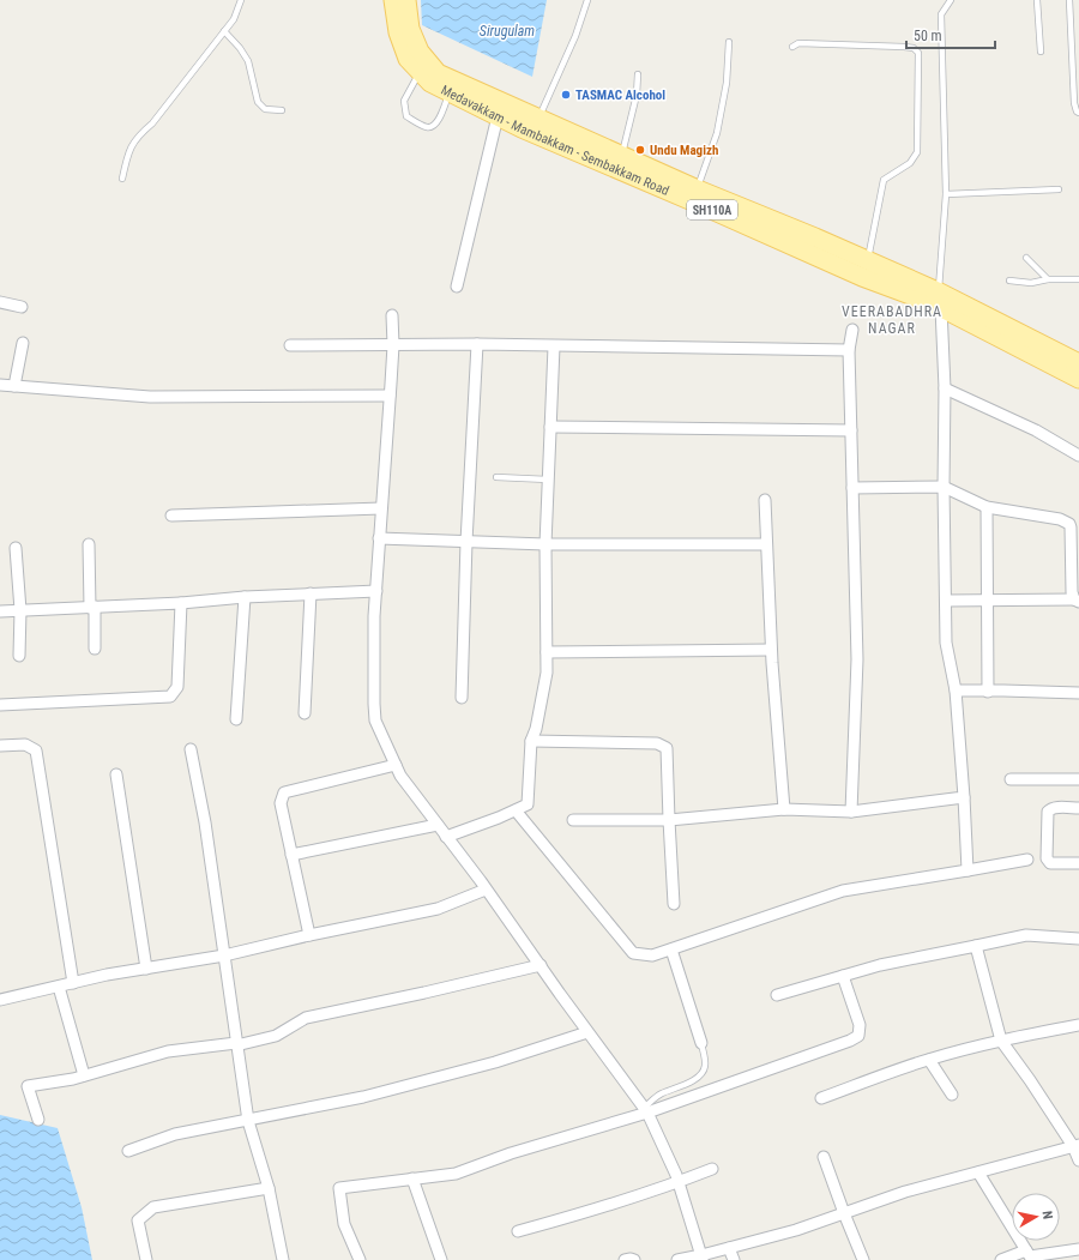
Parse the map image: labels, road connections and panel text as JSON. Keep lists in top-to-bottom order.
{
  "streets": {
    "main road": ["Medavakkam - Mambakkam - Sembakkam Road", "SH110A"]
  },
  "districts": ["VEERABADHRA NAGAR"],
  "water": ["Sirugulam"],
  "places": ["TASMAC Alcohol", "Undu Magizh"],
  "scale_bar": "50 m",
  "north": "right"
}
